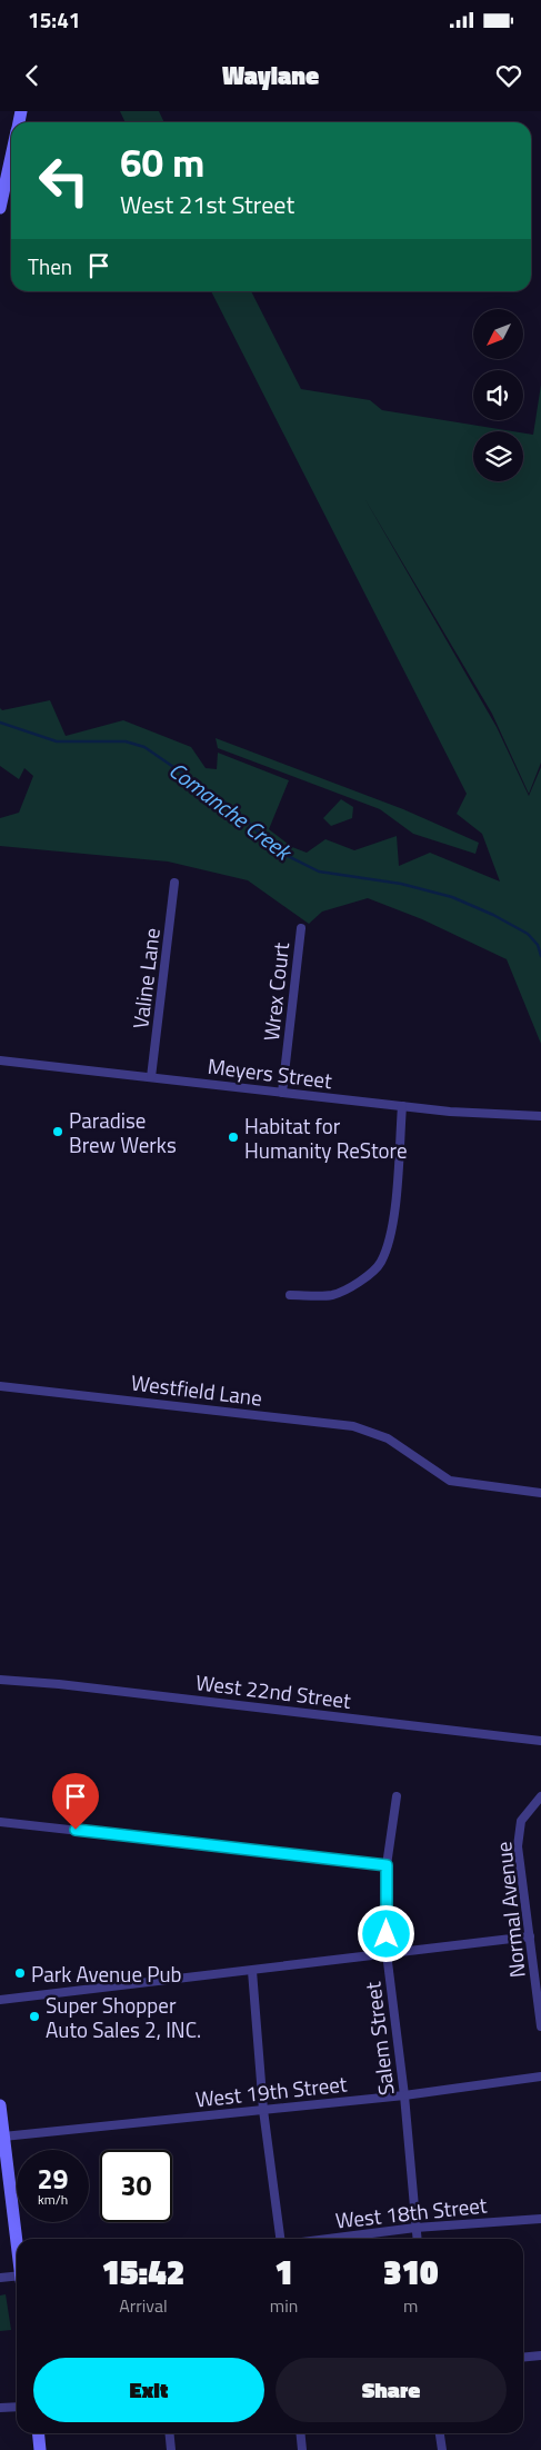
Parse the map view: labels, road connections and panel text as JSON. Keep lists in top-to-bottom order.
{
  "streets": {
    "street": [
      "Valine Lane",
      "Wrex Court",
      "Meyers Street",
      "Westfield Lane",
      "West 22nd Street",
      "Normal Avenue",
      "Salem Street",
      "West 19th Street",
      "West 18th Street"
    ]
  },
  "crossings": [
    ["Valine Lane", "Meyers Street"],
    ["Wrex Court", "Meyers Street"],
    ["Salem Street", "West 19th Street"],
    ["Salem Street", "West 18th Street"]
  ],
  "water": ["Comanche Creek"],
  "places": [
    "Paradise Brew Werks",
    "Habitat for Humanity ReStore",
    "Park Avenue Pub",
    "Super Shopper Auto Sales 2, INC."
  ],
  "north": "bottom left",
  "page": {
    "status": "15:41",
    "header": "Waylane",
    "turn": ["60 m", "West 21st Street"],
    "then": "Then",
    "speed": "29 km/h",
    "limit": "30",
    "eta": [
      "15:42",
      "Arrival",
      "1",
      "min",
      "310",
      "m"
    ],
    "buttons": ["Exit", "Share"]
  }
}
